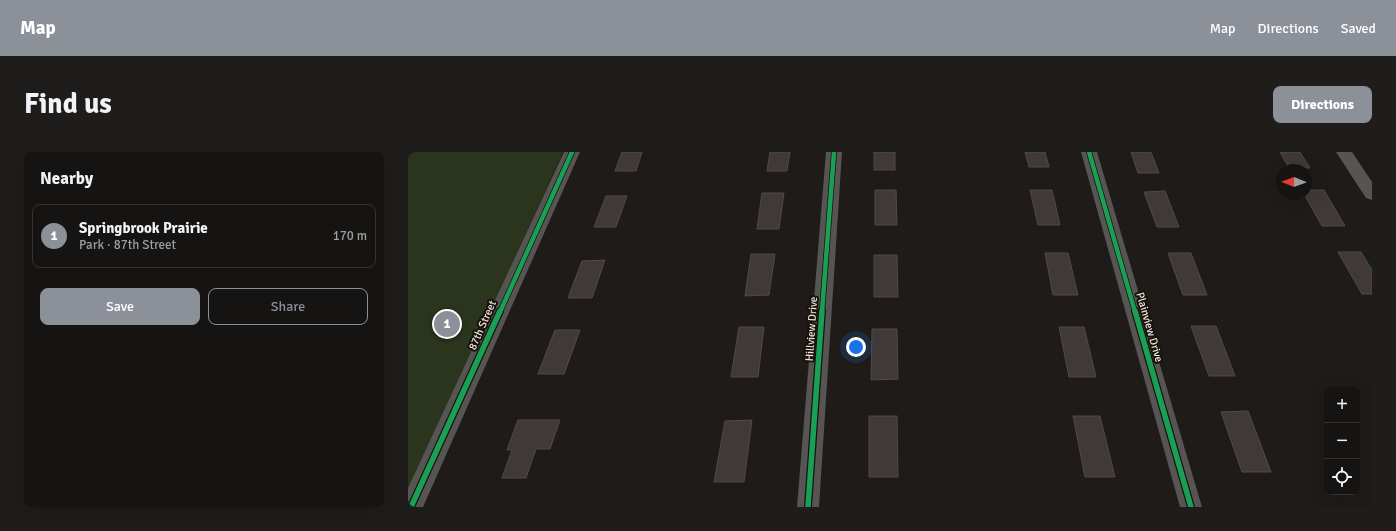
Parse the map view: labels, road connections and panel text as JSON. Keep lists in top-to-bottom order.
{
  "streets": {
    "street": ["87th Street", "Plainview Drive", "Hillview Drive"]
  },
  "north": "left",
  "page": {
    "header": "Map",
    "nav": ["Map", "Directions", "Saved"],
    "buttons": [
      "Directions",
      ["Save", "Share"]
    ],
    "title": "Find us",
    "heading": "Nearby",
    "list": [
      {
        "mark": "1",
        "name": "Springbrook Prairie",
        "note": "Park · 87th Street",
        "value": "170 m"
      }
    ],
    "pins": "1",
    "map_buttons": ["+", "−"]
  }
}
